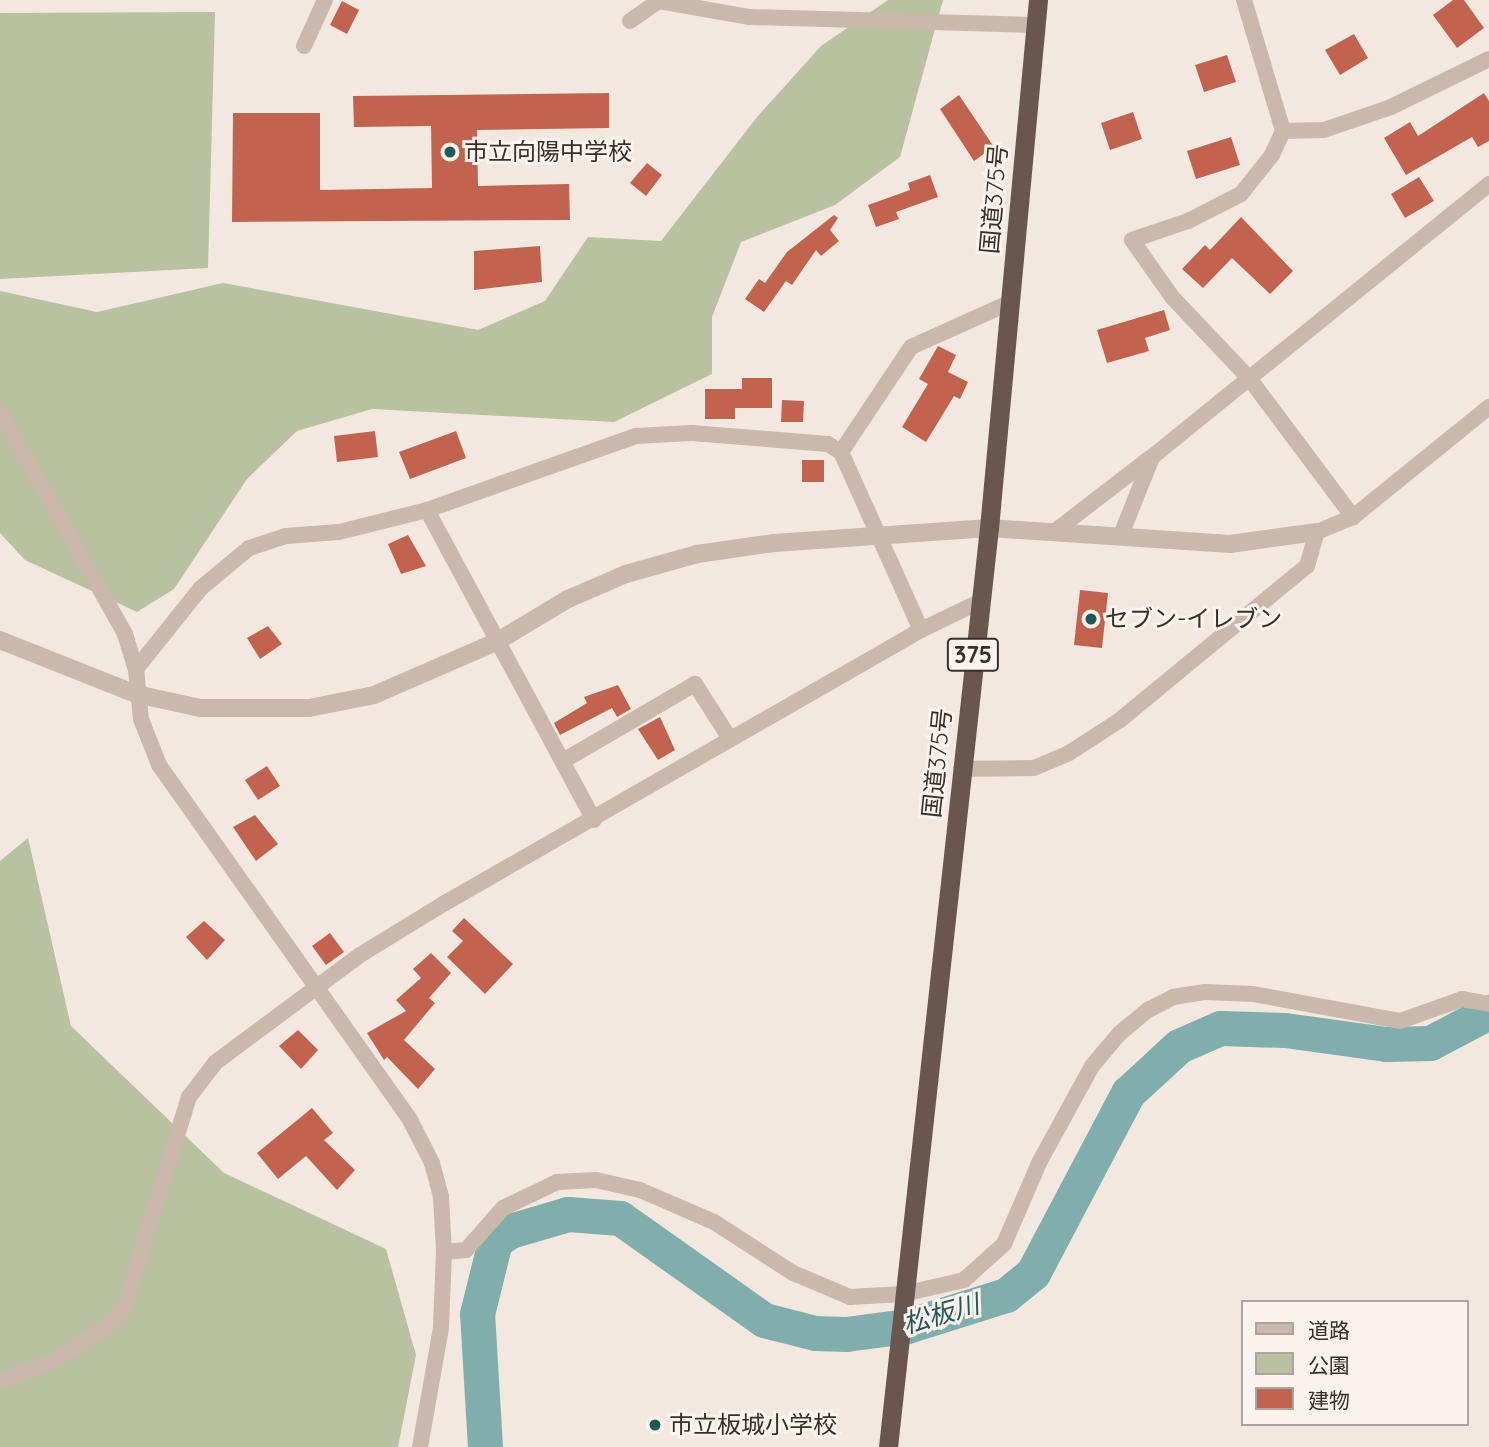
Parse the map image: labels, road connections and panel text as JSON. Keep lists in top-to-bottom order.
{
  "streets": {
    "highway": ["国道375号", "375"]
  },
  "water": ["松板川"],
  "places": ["市立向陽中学校", "セブン-イレブン", "市立板城小学校"],
  "legend": ["道路", "公園", "建物"]
}
